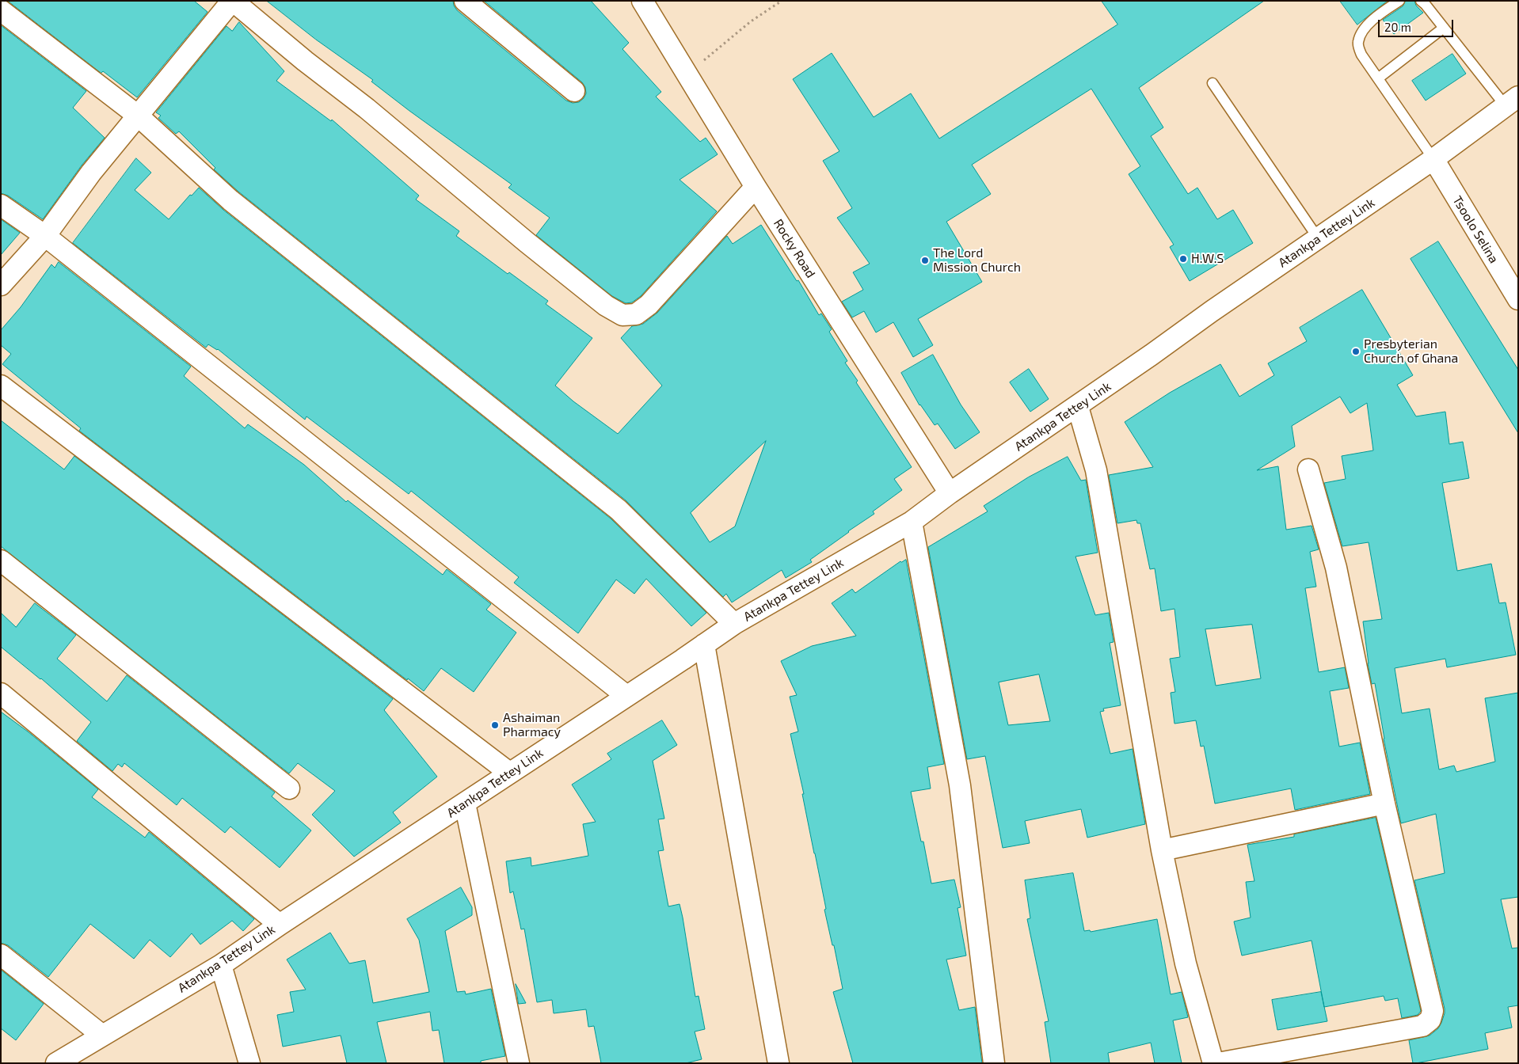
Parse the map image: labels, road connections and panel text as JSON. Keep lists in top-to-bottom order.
{
  "streets": {
    "street": ["Tsoolo Selina", "Atankpa Tettey Link", "Rocky Road"]
  },
  "crossings": [
    ["Tsoolo Selina", "Atankpa Tettey Link"],
    ["Atankpa Tettey Link", "Rocky Road"]
  ],
  "places": [
    "H.W.S",
    "The Lord Mission Church",
    "Presbyterian Church of Ghana",
    "Ashaiman Pharmacy"
  ],
  "scale_bar": "20 m"
}
